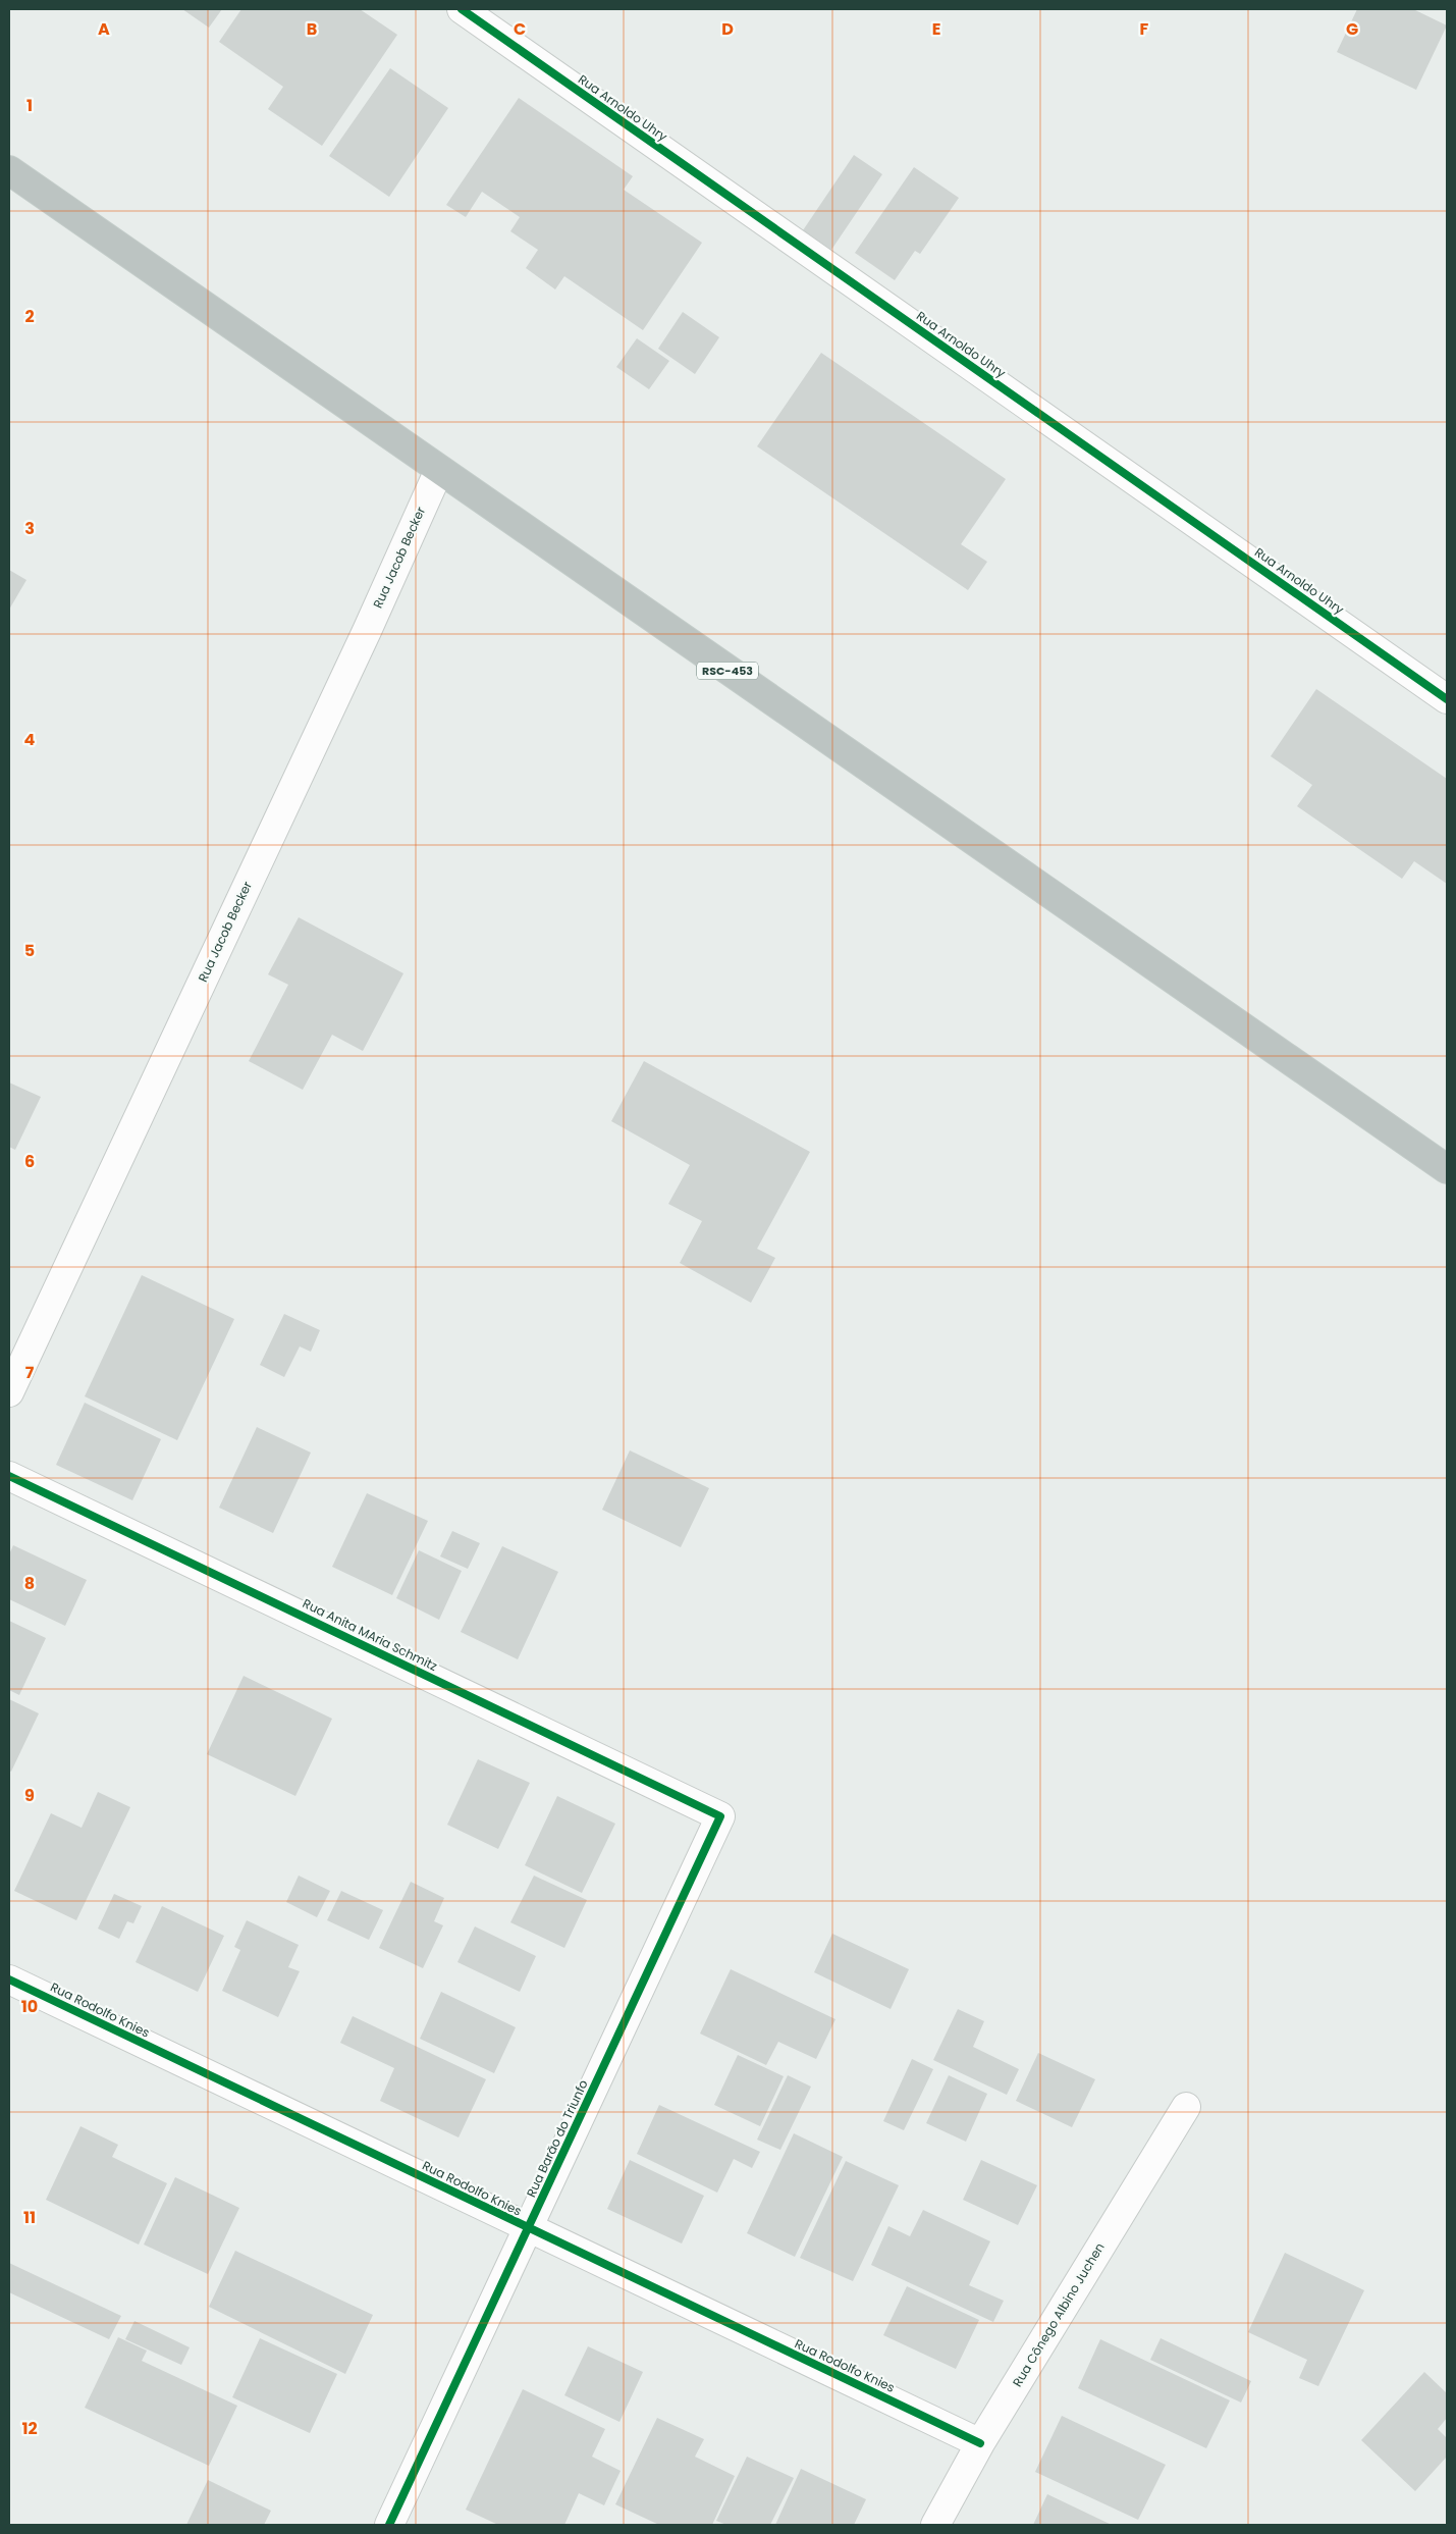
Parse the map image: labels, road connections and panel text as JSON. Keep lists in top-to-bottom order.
{
  "streets": {
    "highway": ["RSC-453"],
    "street": [
      "Rua Arnoldo Uhry",
      "Rua Jacob Becker",
      "Rua Anita MAria Schmitz",
      "Rua Rodolfo Knies",
      "Rua Barão do Triunfo",
      "Rua Cônego Albino Juchen"
    ]
  },
  "crossings": [
    ["Rua Jacob Becker", "RSC-453"],
    ["Rua Anita MAria Schmitz", "Rua Barão do Triunfo"],
    ["Rua Rodolfo Knies", "Rua Barão do Triunfo"],
    ["Rua Rodolfo Knies", "Rua Cônego Albino Juchen"]
  ],
  "grid": {
    "columns": [
      "A",
      "B",
      "C",
      "D",
      "E",
      "F",
      "G"
    ],
    "rows": [
      "1",
      "2",
      "3",
      "4",
      "5",
      "6",
      "7",
      "8",
      "9",
      "10",
      "11",
      "12"
    ]
  }
}
